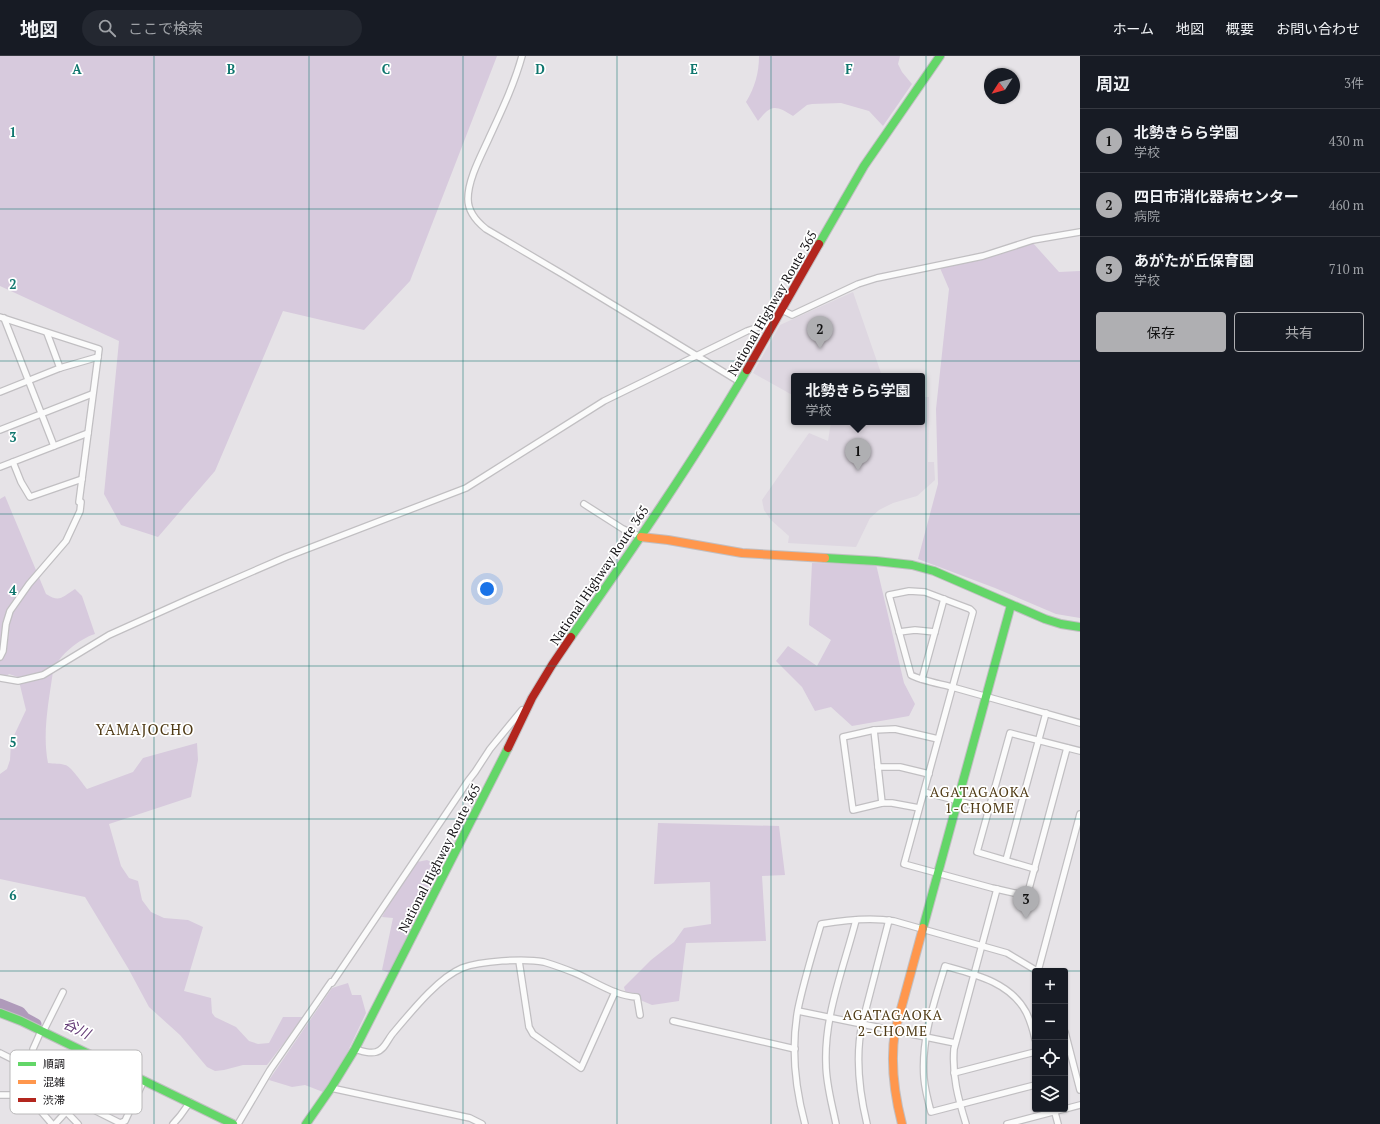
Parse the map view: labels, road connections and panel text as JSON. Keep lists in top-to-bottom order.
{
  "streets": {
    "main road": ["National Highway Route 365"]
  },
  "districts": ["YAMAJOCHO", "AGATAGAOKA 1-CHOME", "AGATAGAOKA 2-CHOME"],
  "water": ["谷川"],
  "legend": ["順調", "混雑", "渋滞"],
  "north": "bottom left",
  "page": {
    "header": "地図",
    "search": "ここで検索",
    "nav": [
      "ホーム",
      "地図",
      "概要",
      "お問い合わせ"
    ],
    "heading": ["周辺", "3件"],
    "list": [
      {
        "mark": "1",
        "name": "北勢きらら学園",
        "note": "学校",
        "value": "430 m"
      },
      {
        "mark": "2",
        "name": "四日市消化器病センター",
        "note": "病院",
        "value": "460 m"
      },
      {
        "mark": "3",
        "name": "あがたが丘保育園",
        "note": "学校",
        "value": "710 m"
      }
    ],
    "buttons": ["保存", "共有"],
    "pins": ["2", "1", "3"],
    "popup": ["北勢きらら学園", "学校"],
    "map_buttons": ["+", "−"]
  },
  "grid": {
    "columns": [
      "A",
      "B",
      "C",
      "D",
      "E",
      "F"
    ],
    "rows": [
      "1",
      "2",
      "3",
      "4",
      "5",
      "6"
    ]
  }
}
